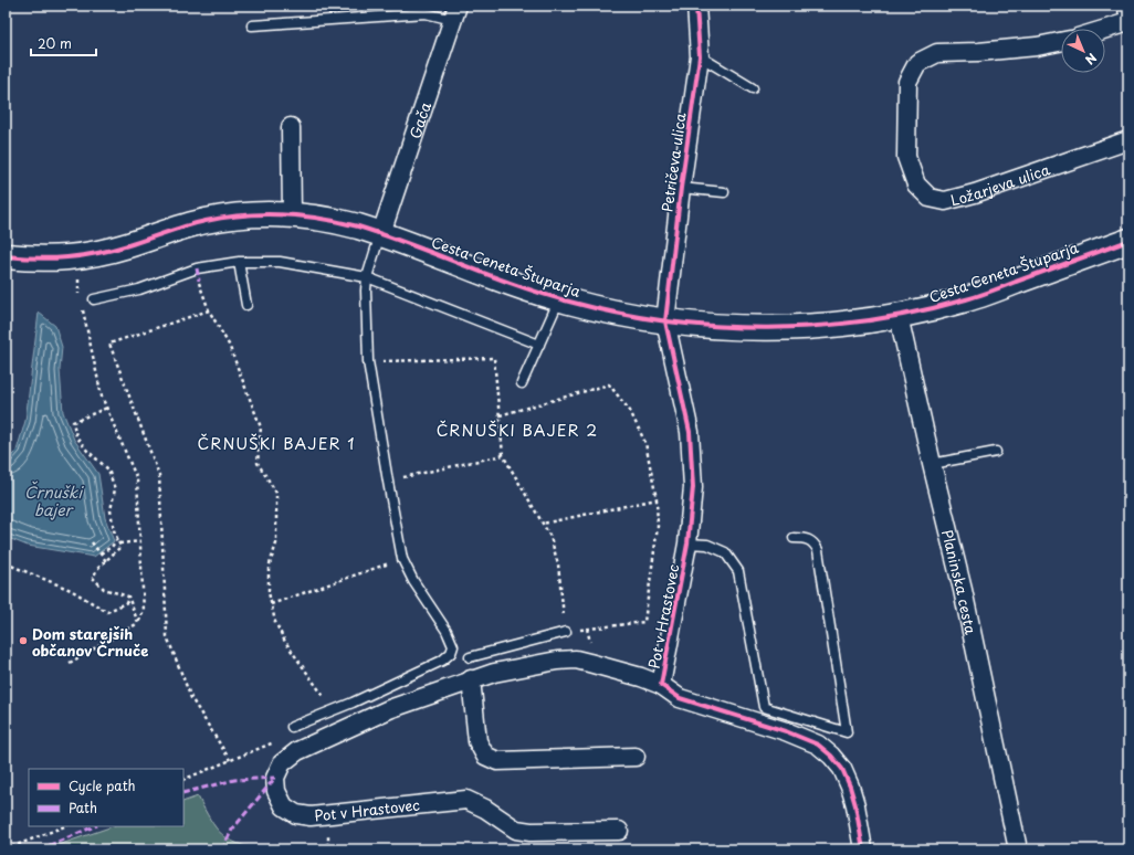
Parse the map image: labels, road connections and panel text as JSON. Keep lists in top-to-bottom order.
{
  "streets": {
    "street": [
      "Gača",
      "Petričeva ulica",
      "Ložarjeva ulica",
      "Cesta Ceneta Štuparja",
      "Planinska cesta",
      "Pot v Hrastovec"
    ]
  },
  "crossings": [
    ["Gača", "Cesta Ceneta Štuparja"],
    ["Petričeva ulica", "Cesta Ceneta Štuparja"],
    ["Petričeva ulica", "Pot v Hrastovec"],
    ["Cesta Ceneta Štuparja", "Planinska cesta"],
    ["Cesta Ceneta Štuparja", "Pot v Hrastovec"]
  ],
  "districts": ["ČRNUŠKI BAJER 2", "ČRNUŠKI BAJER 1"],
  "water": ["Črnuški bajer"],
  "places": ["Dom starejših občanov Črnuče"],
  "legend": ["Cycle path", "Path"],
  "scale_bar": "20 m",
  "north": "bottom right"
}
